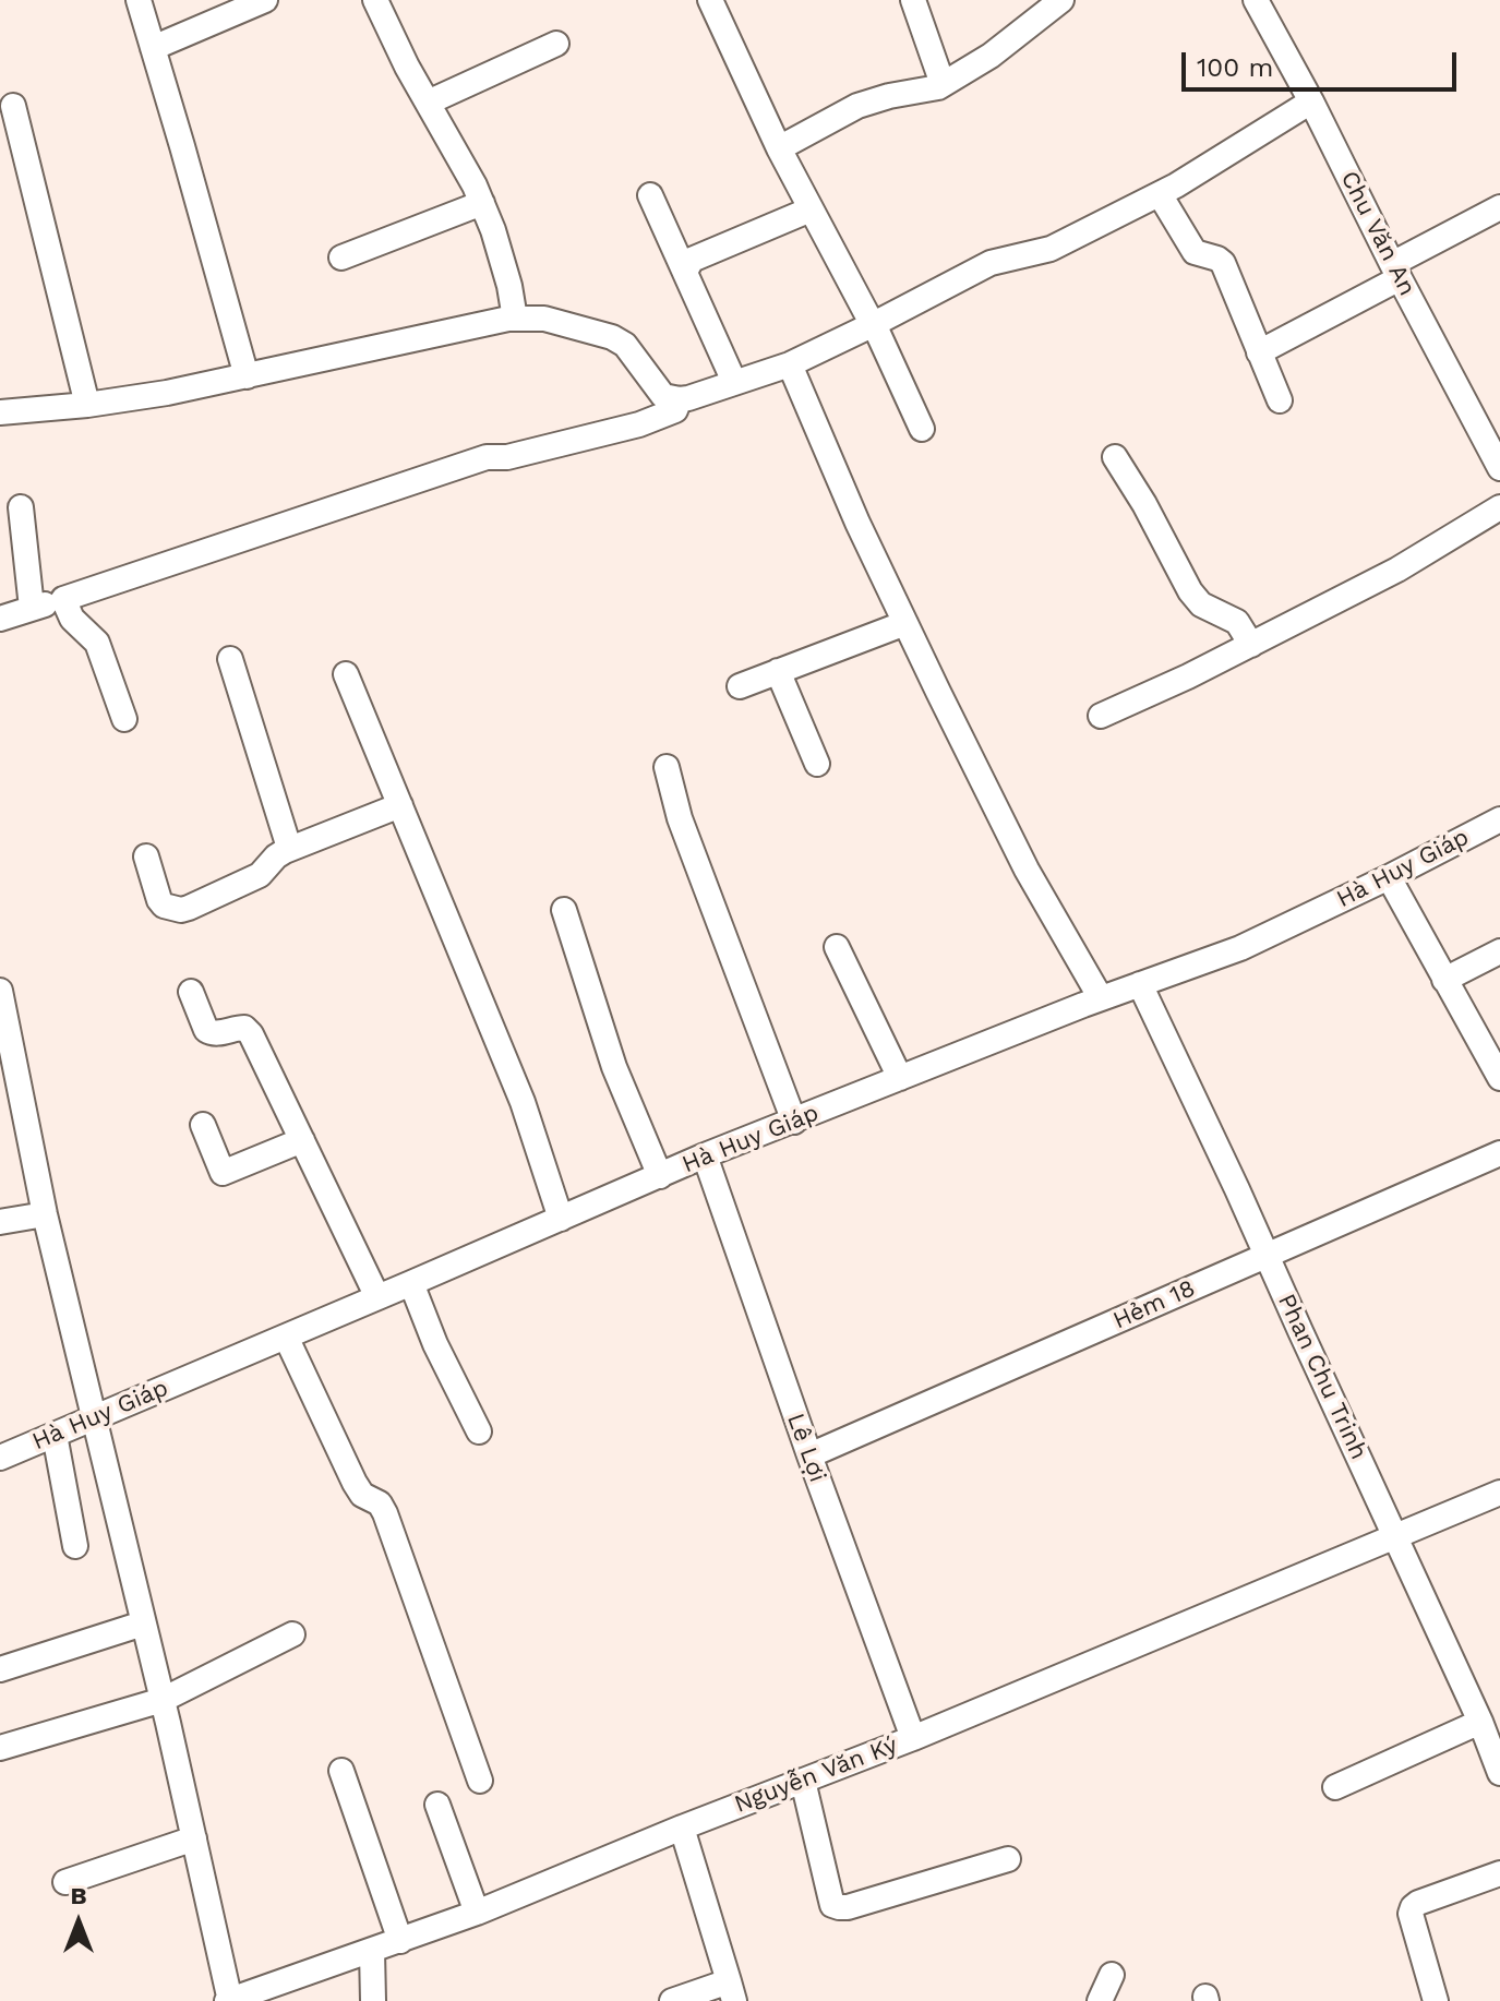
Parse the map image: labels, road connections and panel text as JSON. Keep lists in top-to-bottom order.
{
  "streets": {
    "street": [
      "Chu Văn An",
      "Hà Huy Giáp",
      "Hẻm 18",
      "Phan Chu Trinh",
      "Lê Lợi",
      "Nguyễn Văn Ký"
    ]
  },
  "crossings": [
    ["Hà Huy Giáp", "Phan Chu Trinh"],
    ["Hà Huy Giáp", "Lê Lợi"],
    ["Hẻm 18", "Phan Chu Trinh"],
    ["Hẻm 18", "Lê Lợi"],
    ["Phan Chu Trinh", "Nguyễn Văn Ký"],
    ["Lê Lợi", "Nguyễn Văn Ký"]
  ],
  "scale_bar": "100 m",
  "north": "top"
}
